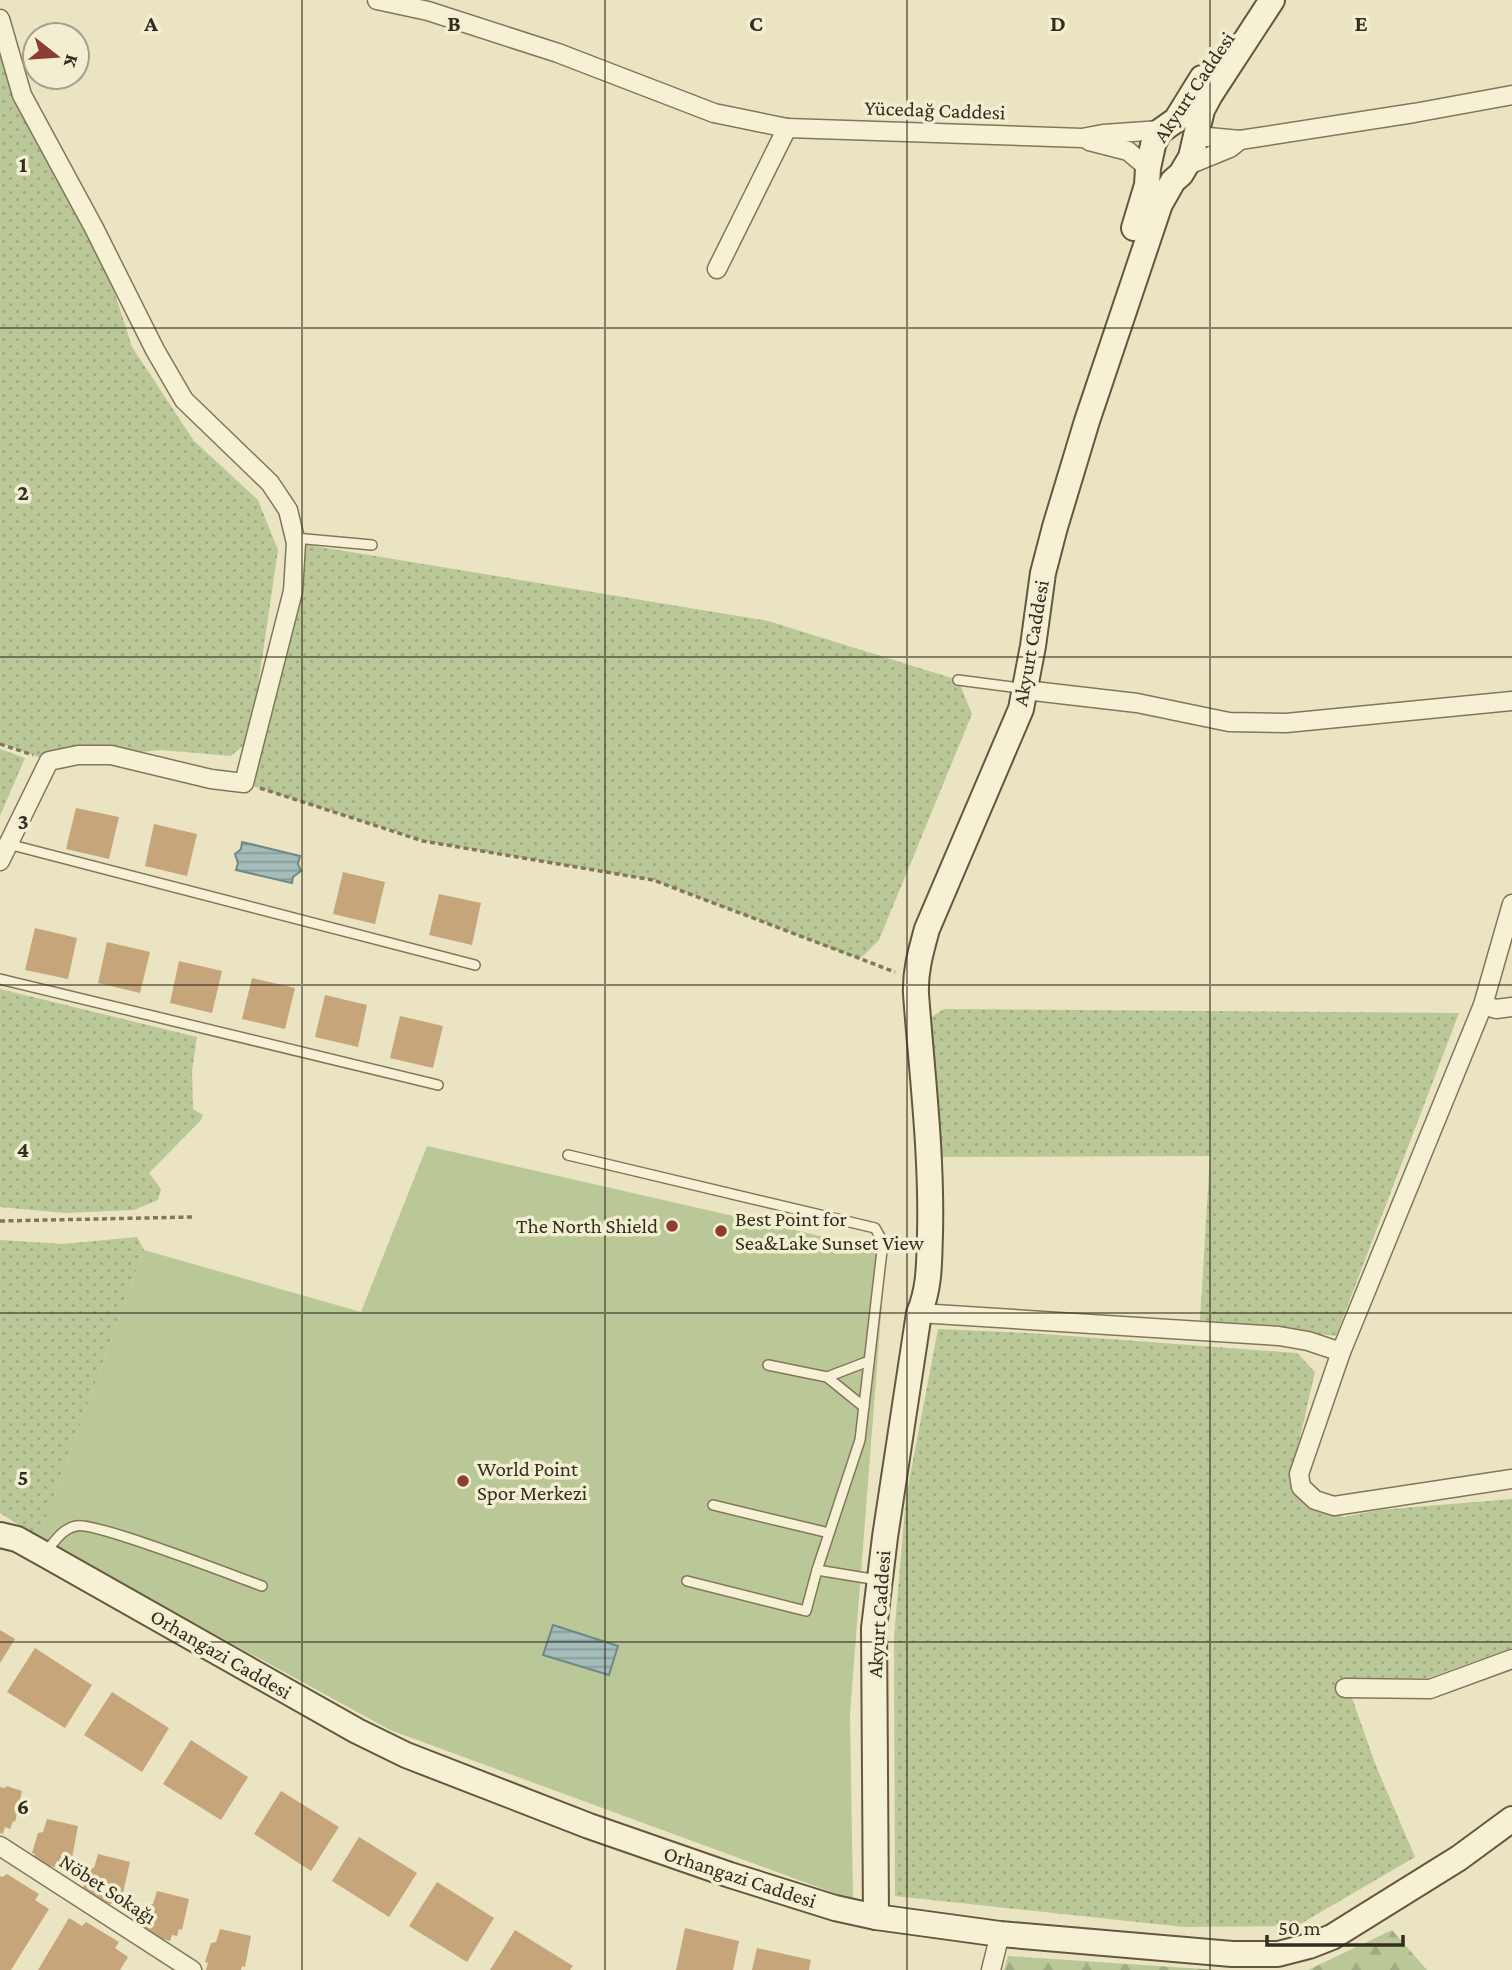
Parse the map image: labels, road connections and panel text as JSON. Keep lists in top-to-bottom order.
{
  "streets": {
    "street": [
      "Akyurt Caddesi",
      "Yücedağ Caddesi",
      "Orhangazi Caddesi",
      "Nöbet Sokağı"
    ]
  },
  "crossings": [
    ["Akyurt Caddesi", "Orhangazi Caddesi"]
  ],
  "places": ["The North Shield", "Best Point for Sea&Lake Sunset View", "World Point Spor Merkezi"],
  "scale_bar": "50 m",
  "north": "right",
  "grid": {
    "columns": [
      "A",
      "B",
      "C",
      "D",
      "E"
    ],
    "rows": [
      "1",
      "2",
      "3",
      "4",
      "5",
      "6"
    ]
  }
}
